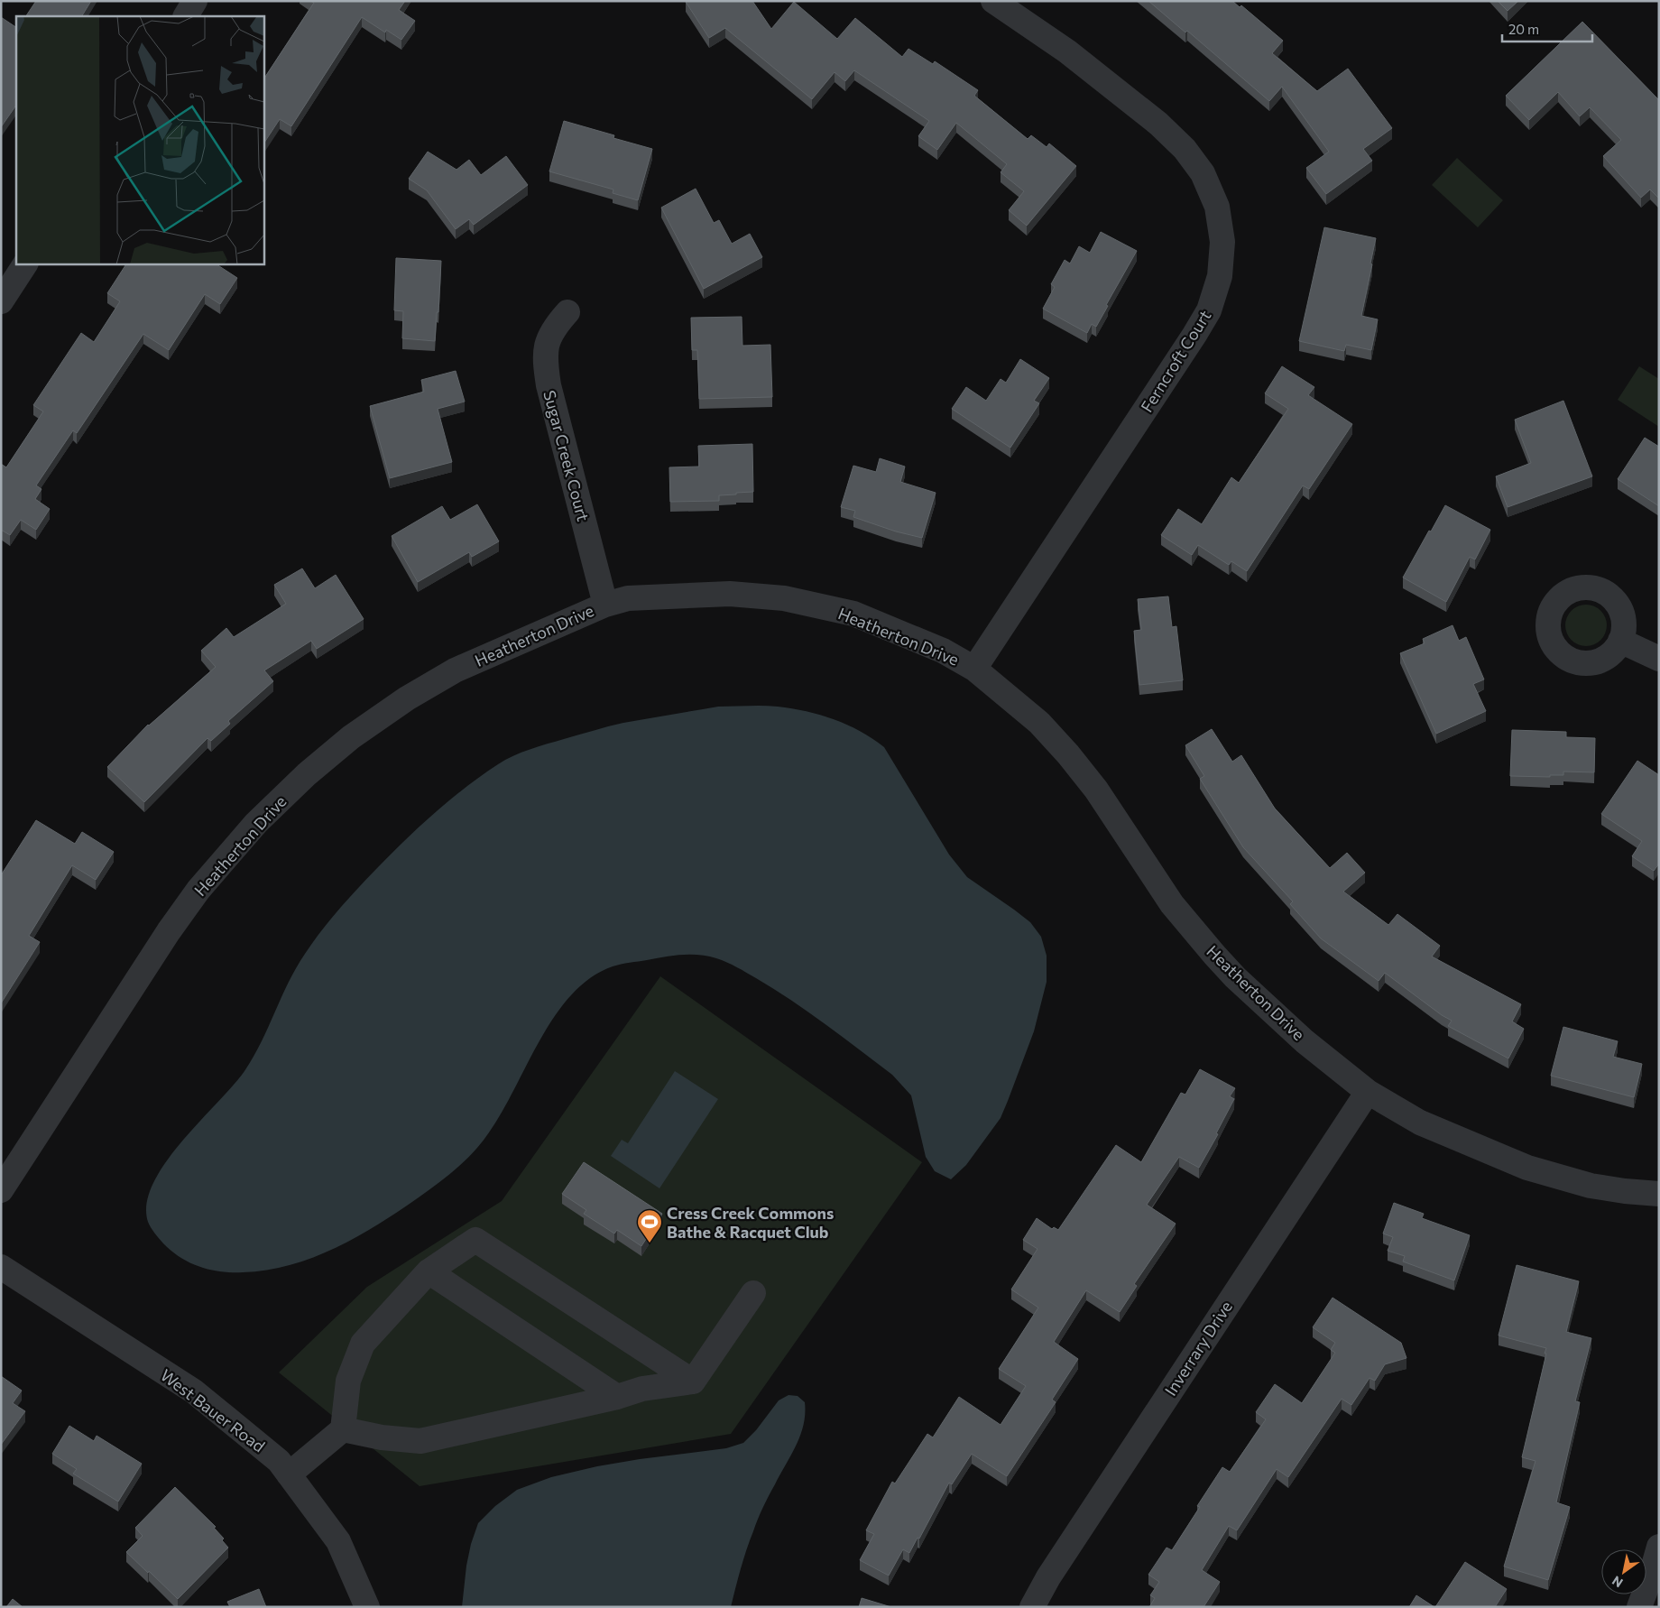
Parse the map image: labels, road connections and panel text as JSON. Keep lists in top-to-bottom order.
{
  "streets": {
    "street": [
      "Ferncroft Court",
      "Sugar Creek Court",
      "Heatherton Drive",
      "Inverrary Drive",
      "West Bauer Road"
    ]
  },
  "crossings": [
    ["Ferncroft Court", "Heatherton Drive"],
    ["Sugar Creek Court", "Heatherton Drive"],
    ["Heatherton Drive", "Inverrary Drive"]
  ],
  "places": {
    "sports": ["Cress Creek Commons Bathe & Racquet Club"]
  },
  "scale_bar": "20 m",
  "north": "bottom left"
}
